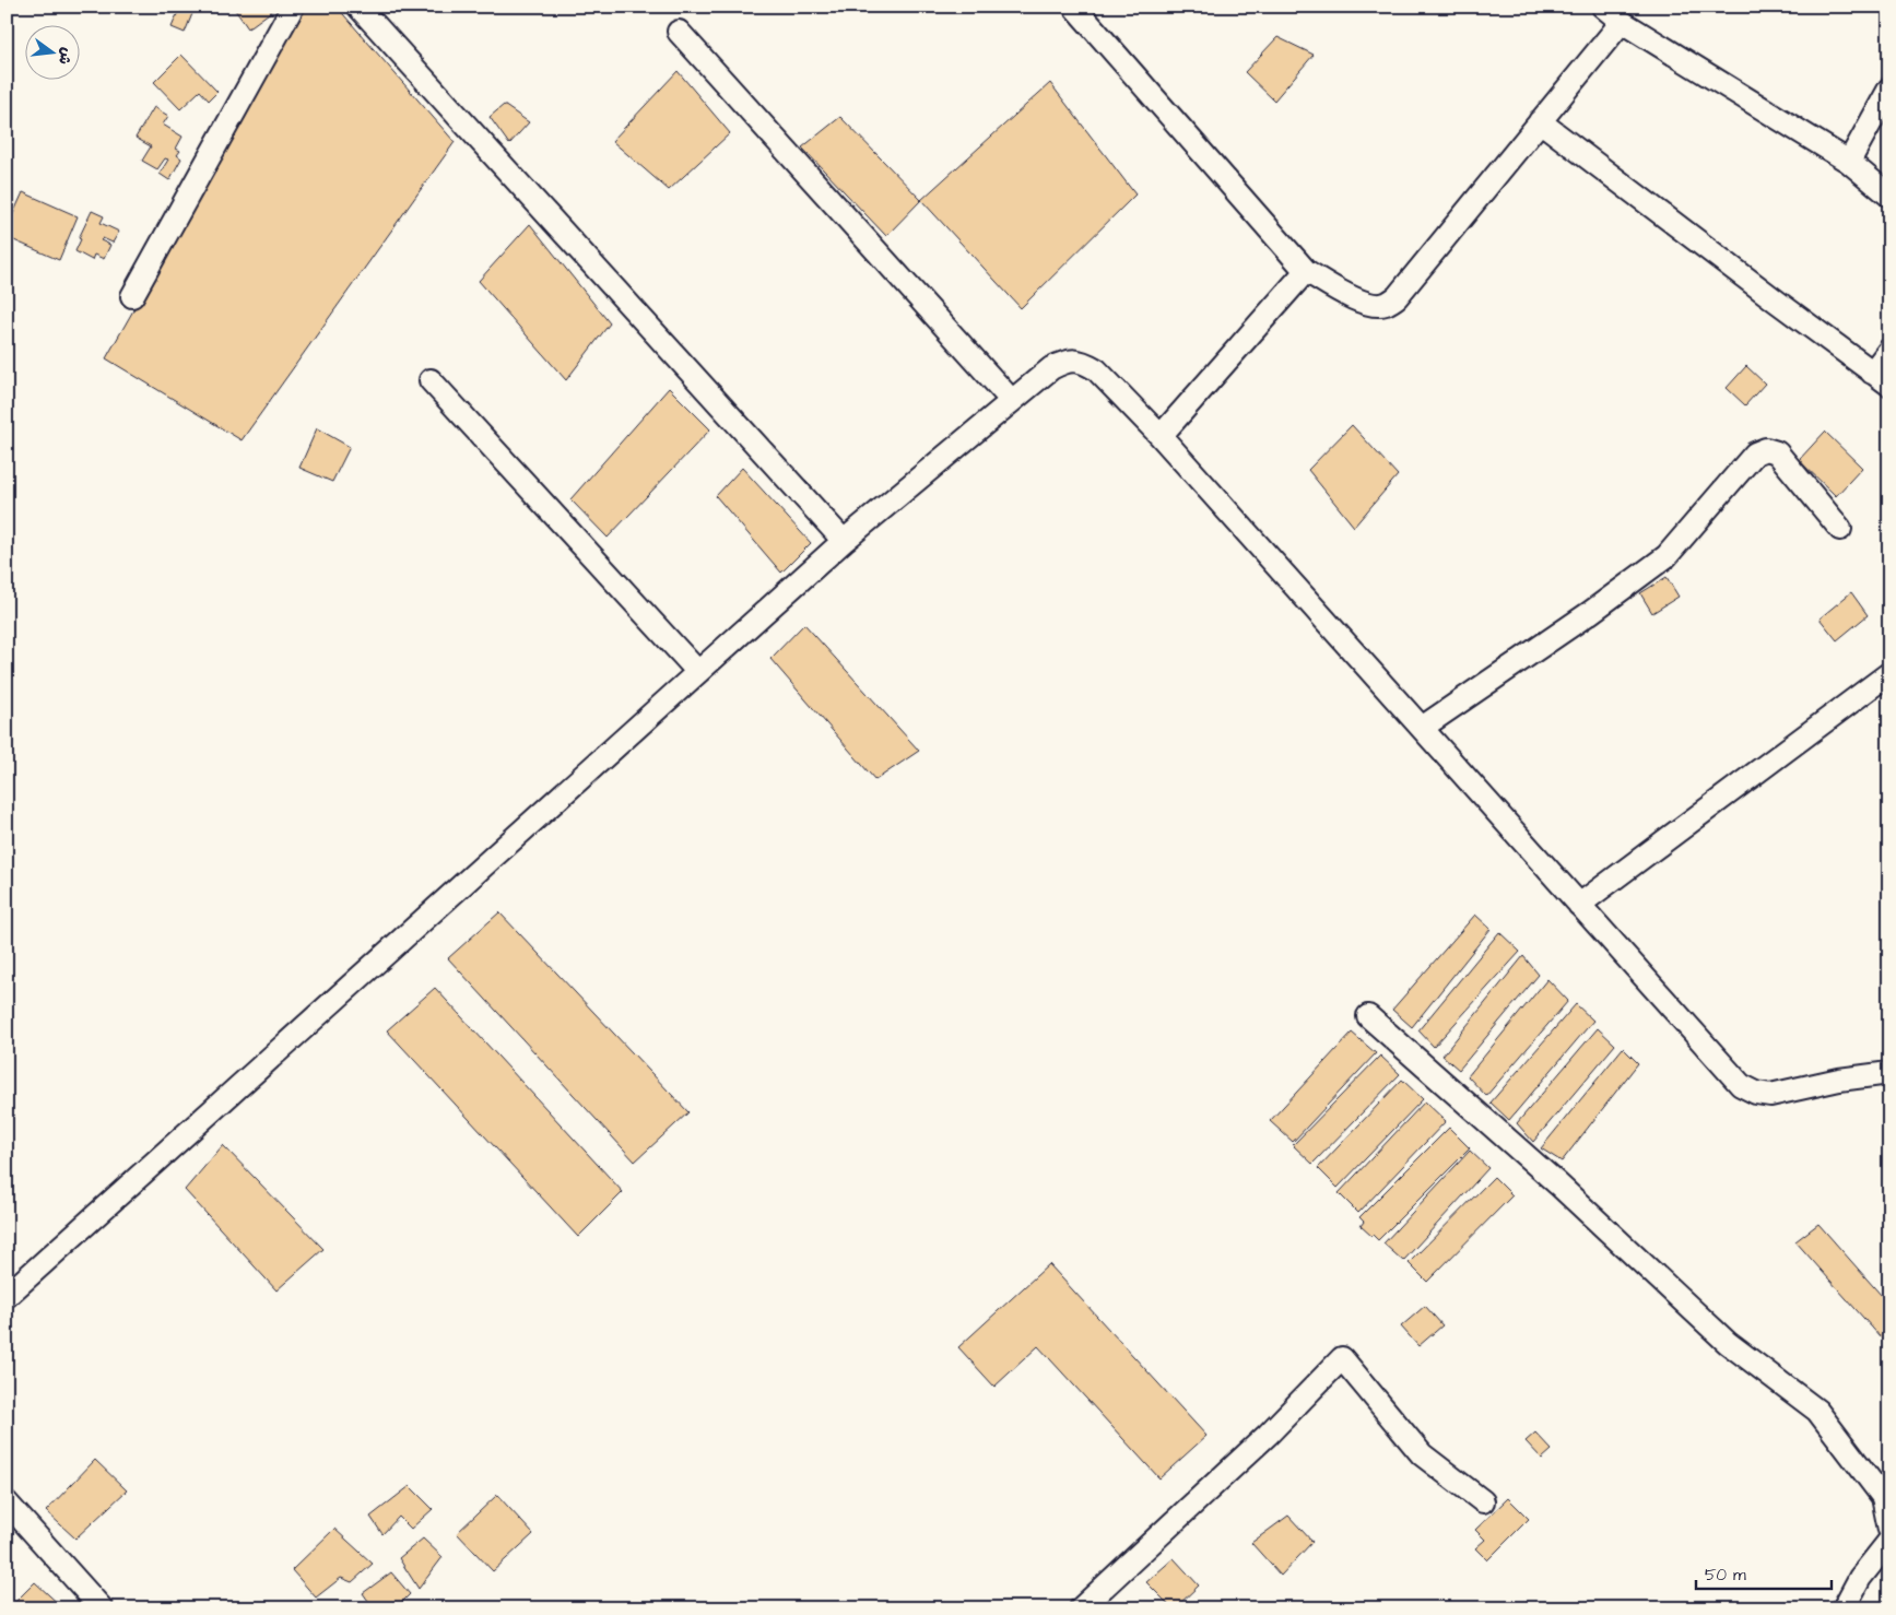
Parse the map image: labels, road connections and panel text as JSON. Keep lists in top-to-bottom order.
{
  "scale_bar": "50 m",
  "north": "right"
}
